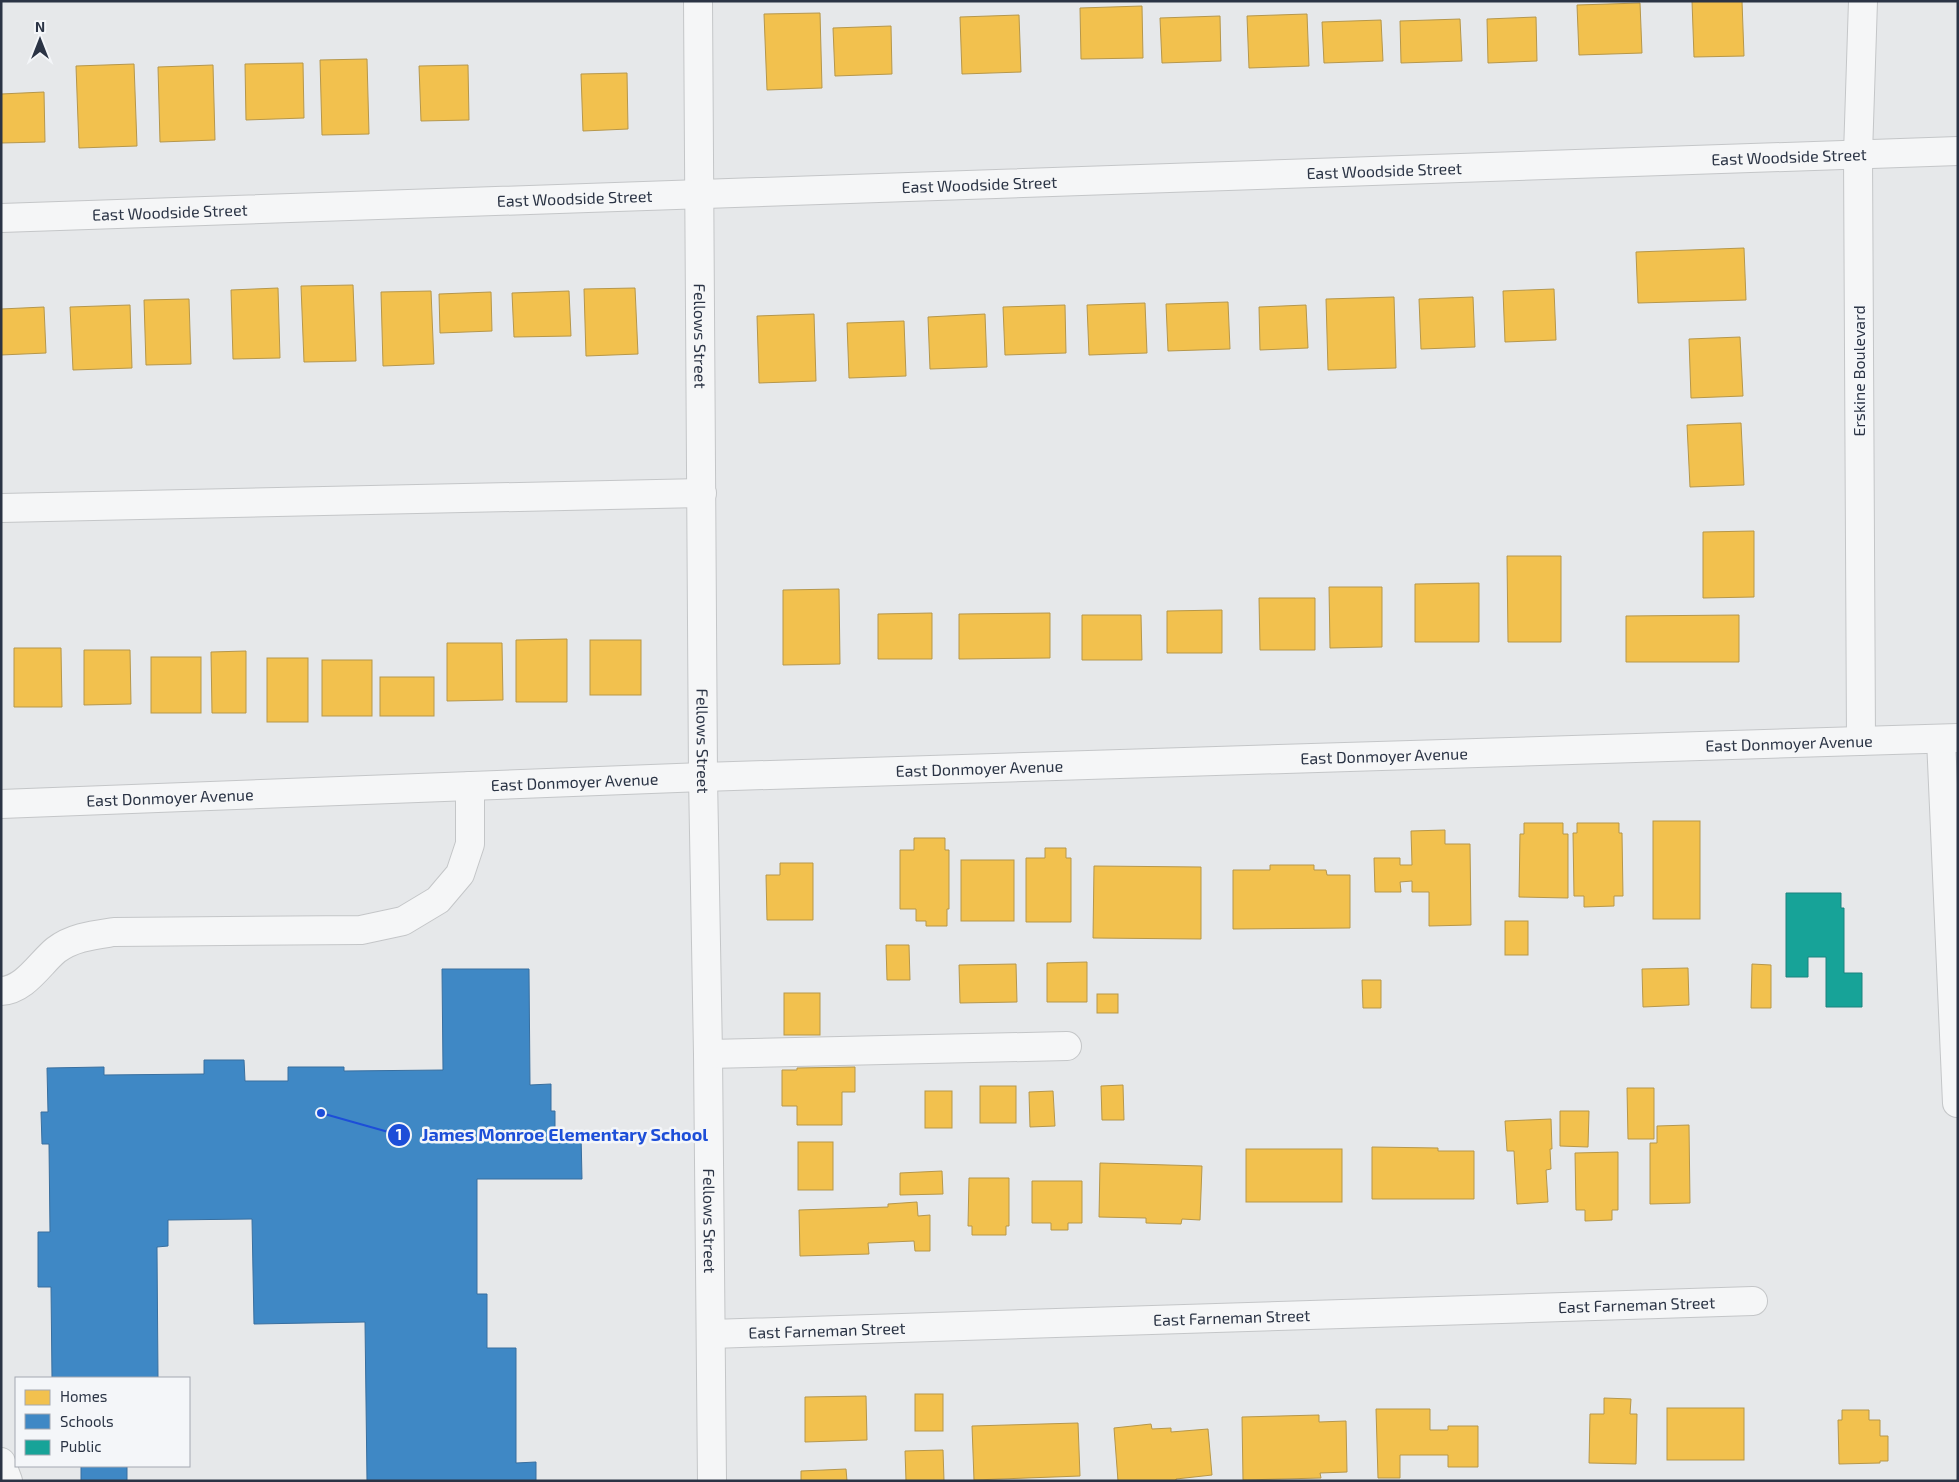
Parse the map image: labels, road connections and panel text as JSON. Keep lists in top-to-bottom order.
{
  "streets": {
    "street": [
      "East Woodside Street",
      "Fellows Street",
      "Erskine Boulevard",
      "East Donmoyer Avenue",
      "East Farneman Street"
    ]
  },
  "crossings": [
    ["East Woodside Street", "Fellows Street"],
    ["East Woodside Street", "Erskine Boulevard"],
    ["Fellows Street", "East Donmoyer Avenue"],
    ["Fellows Street", "East Farneman Street"],
    ["Erskine Boulevard", "East Donmoyer Avenue"]
  ],
  "places": ["James Monroe Elementary School"],
  "legend": ["Homes", "Schools", "Public"],
  "north": "top"
}
